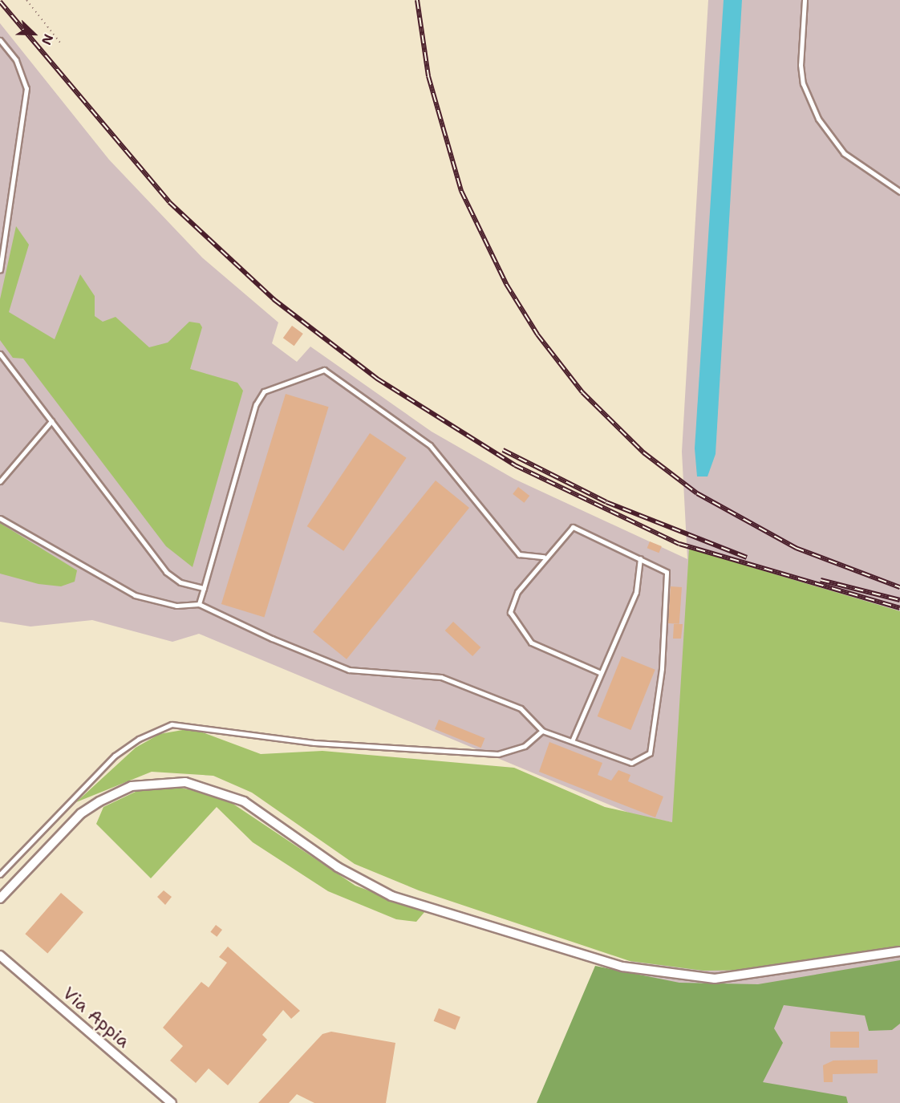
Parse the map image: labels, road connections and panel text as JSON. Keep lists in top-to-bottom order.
{
  "streets": {
    "street": ["Via Appia"]
  },
  "north": "bottom right"
}
